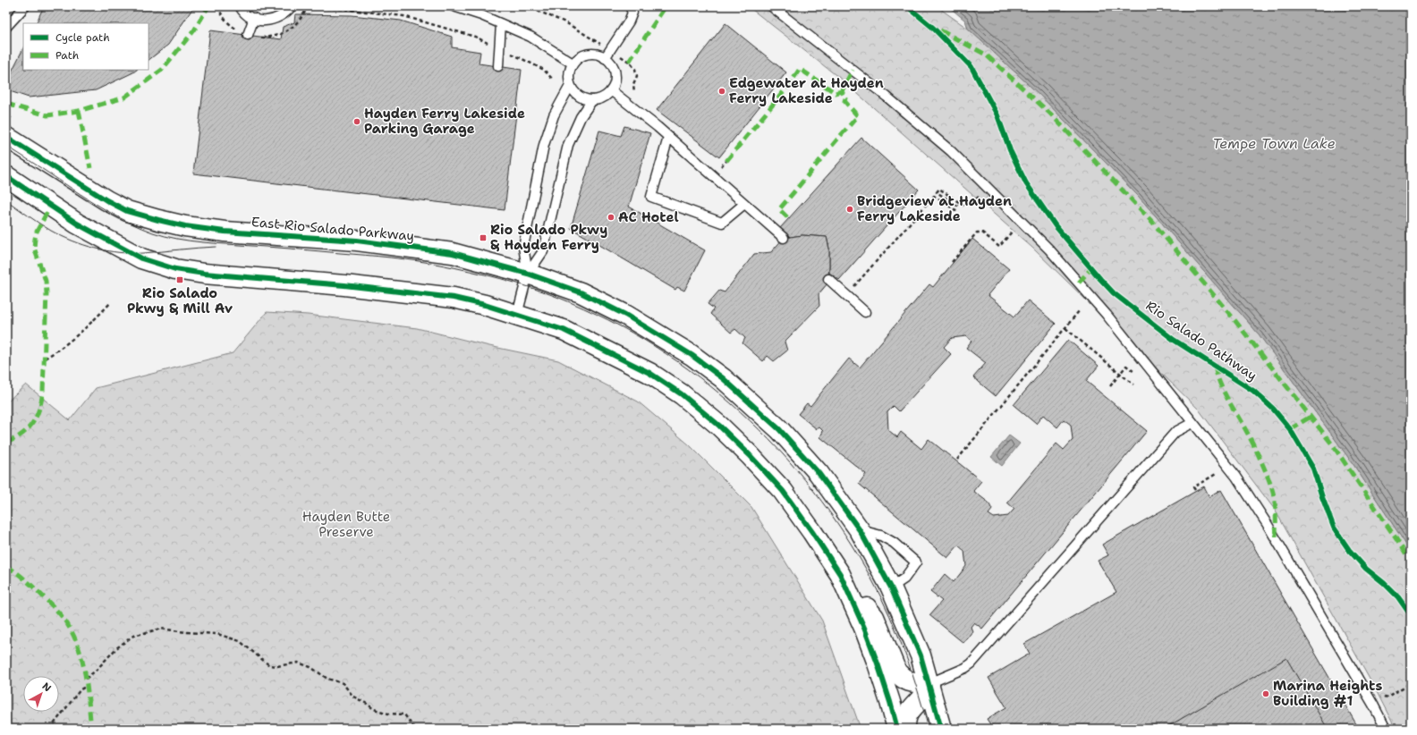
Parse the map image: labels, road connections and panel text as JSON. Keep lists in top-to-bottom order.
{
  "streets": {
    "main road": ["East Rio Salado Parkway"],
    "cycle path": ["Rio Salado Pathway"]
  },
  "water": ["Tempe Town Lake"],
  "parks": ["Hayden Butte Preserve"],
  "places": {
    "other": [
      "Edgewater at Hayden Ferry Lakeside",
      "Hayden Ferry Lakeside Parking Garage",
      "Bridgeview at Hayden Ferry Lakeside",
      "AC Hotel",
      "Marina Heights Building #1"
    ],
    "transit": ["Rio Salado Pkwy & Hayden Ferry", "Rio Salado Pkwy & Mill Av"]
  },
  "legend": ["Cycle path", "Path"],
  "north": "top right"
}
